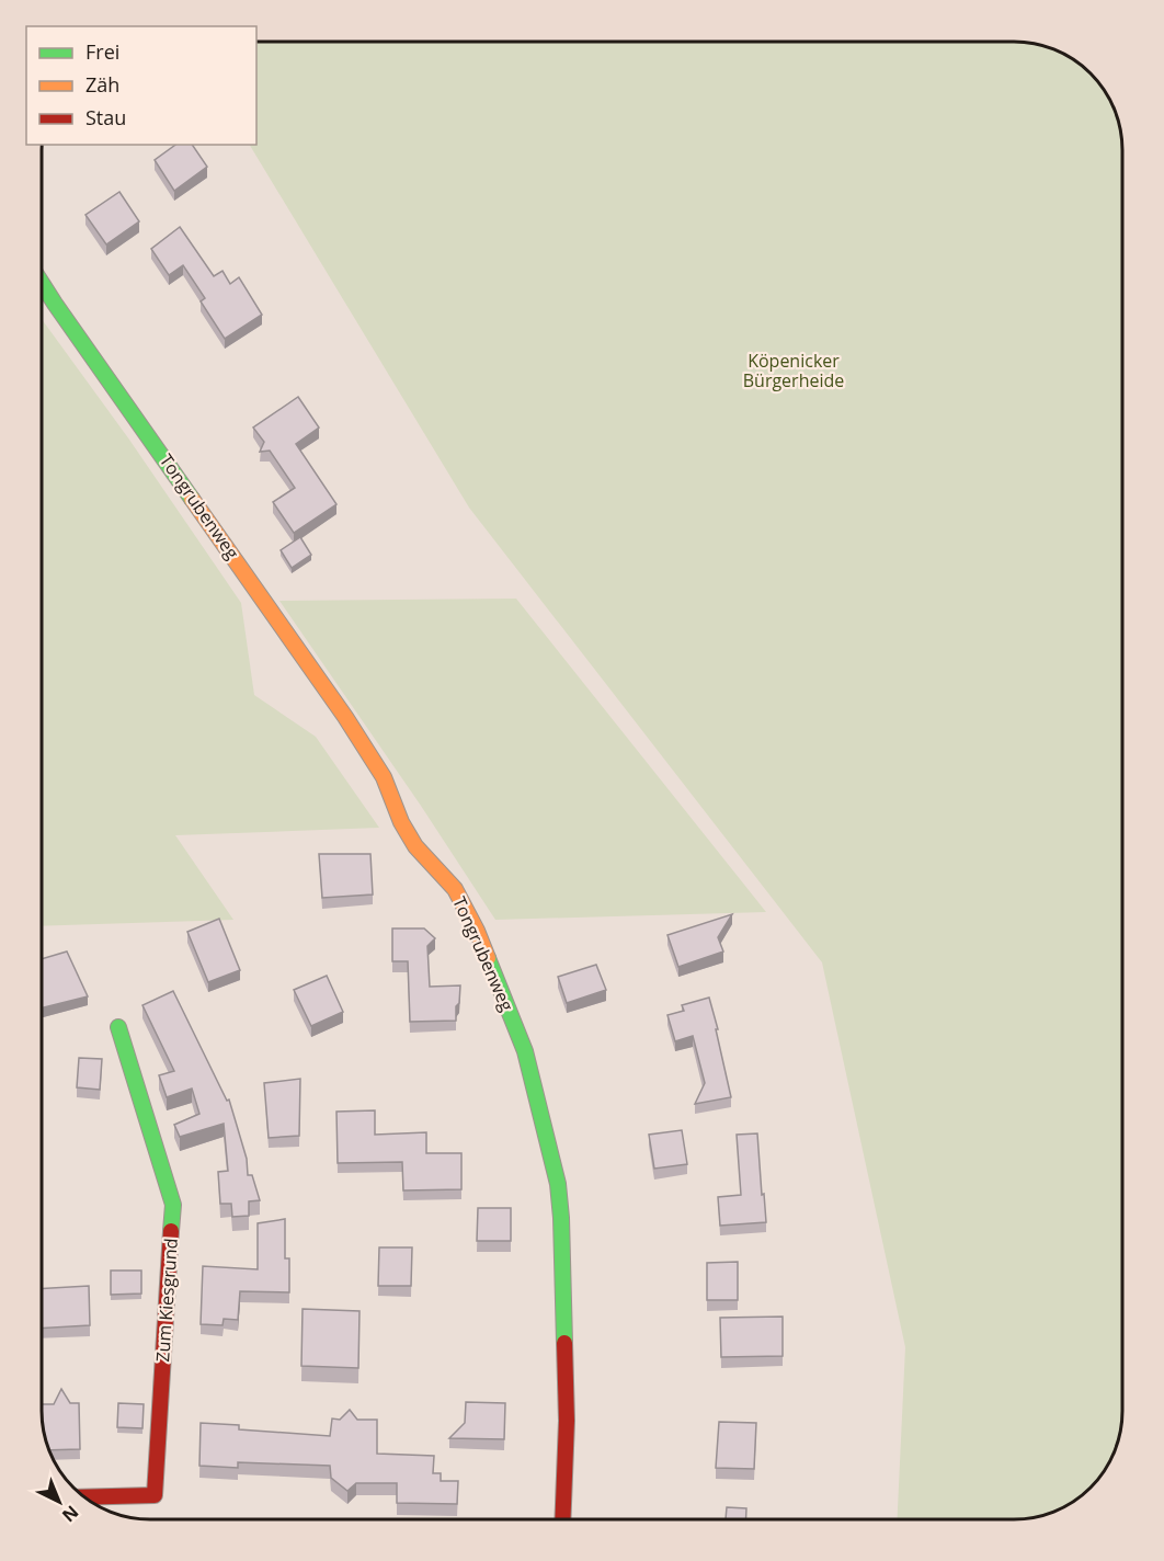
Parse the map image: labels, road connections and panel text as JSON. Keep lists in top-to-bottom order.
{
  "streets": {
    "street": ["Tongrubenweg", "Zum Kiesgrund"]
  },
  "parks": ["Köpenicker Bürgerheide"],
  "legend": ["Frei", "Zäh", "Stau"],
  "north": "bottom right"
}
